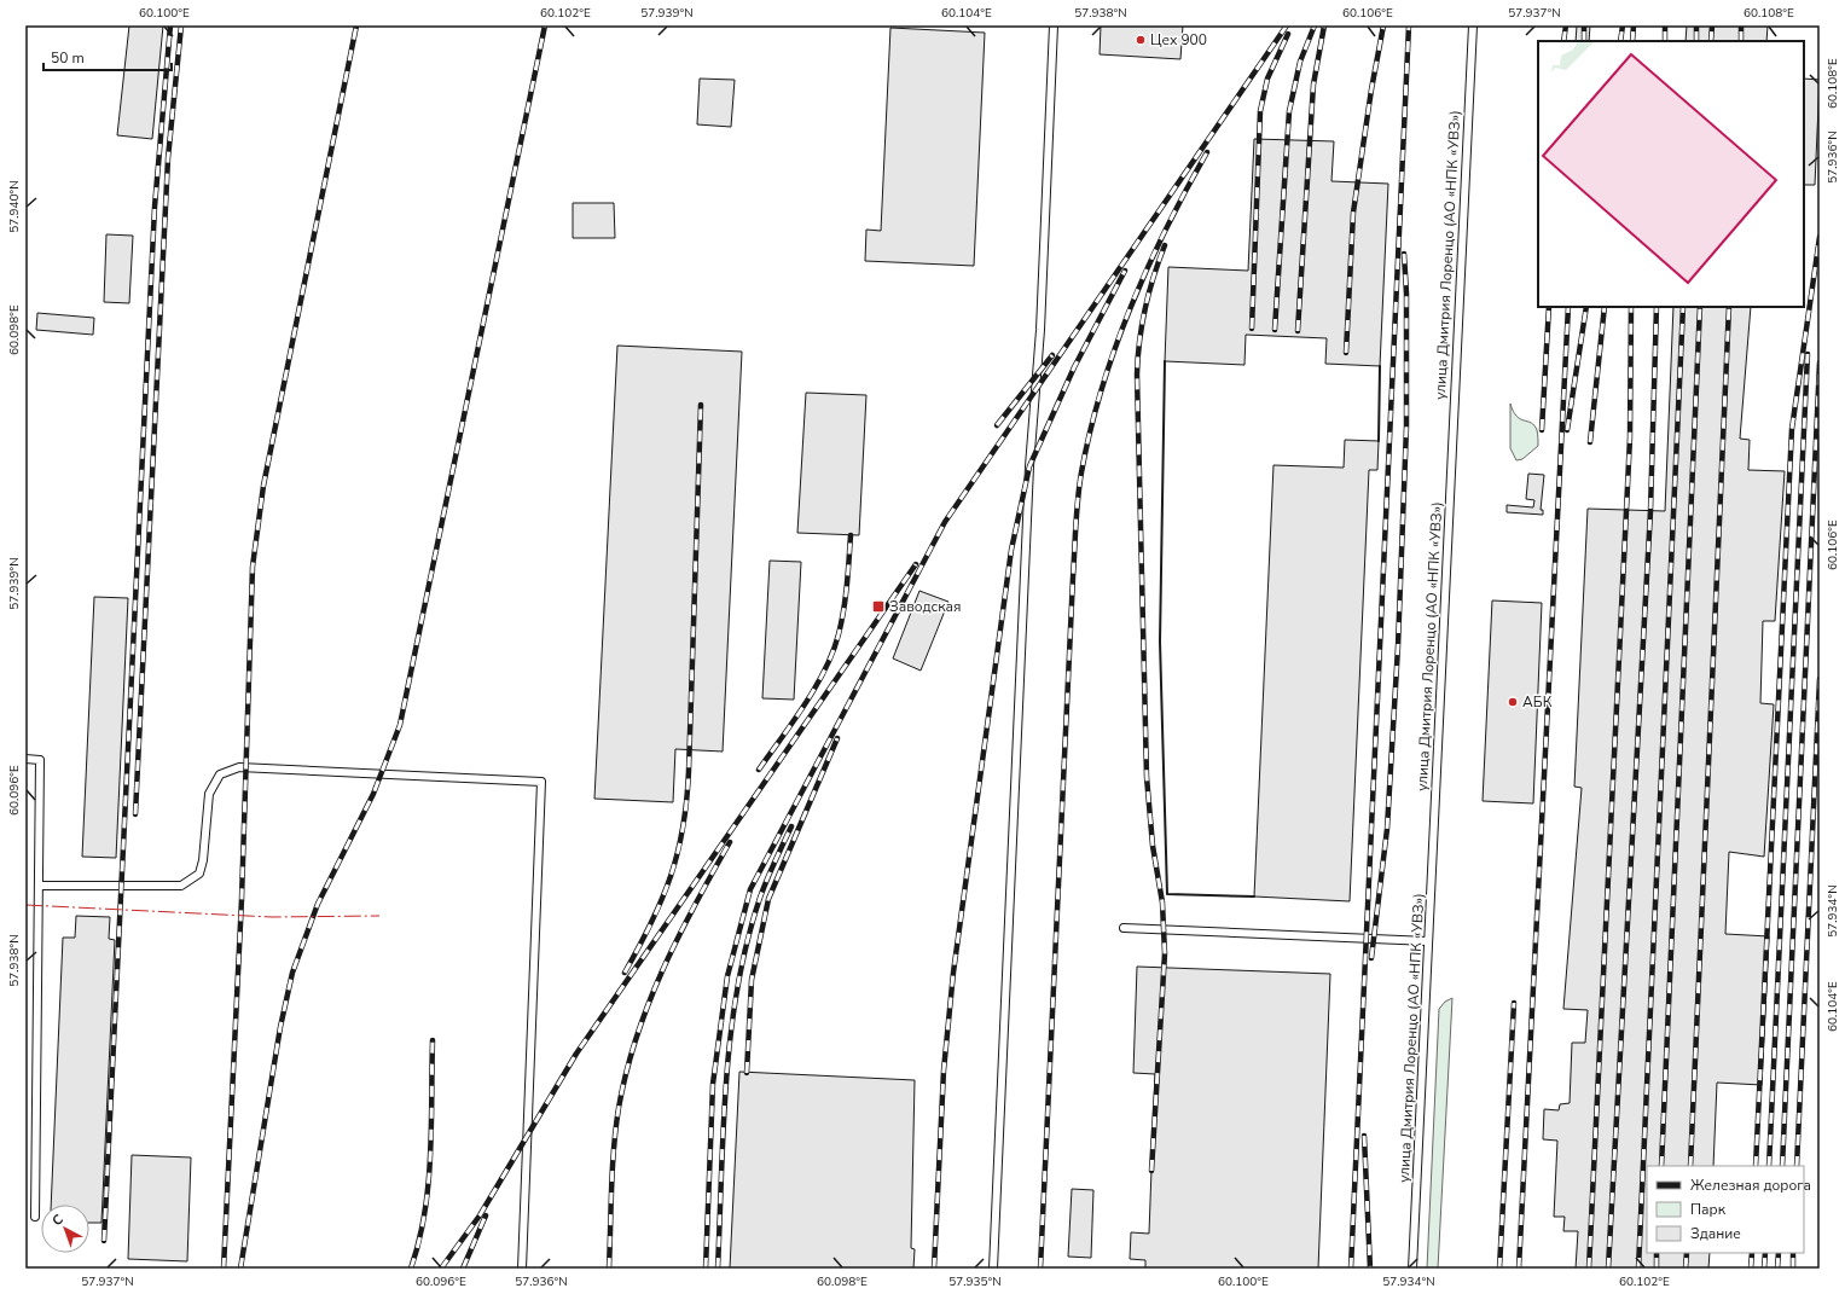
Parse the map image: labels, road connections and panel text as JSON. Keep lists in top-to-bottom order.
{
  "streets": {
    "lane": ["улица Дмитрия Лоренцо (АО «НПК «УВЗ»)"]
  },
  "places": {
    "other": ["Цех 900", "АБК"],
    "transit": ["Заводская"]
  },
  "legend": ["Железная дорога", "Парк", "Здание"],
  "scale_bar": "50 m",
  "north": "top left",
  "coordinates": [
    "60.100°E",
    "60.102°E",
    "57.939°N",
    "60.104°E",
    "57.938°N",
    "60.106°E",
    "57.937°N",
    "60.108°E",
    "57.936°N",
    "57.940°N",
    "60.098°E",
    "60.096°E",
    "57.934°N",
    "57.935°N"
  ]
}
